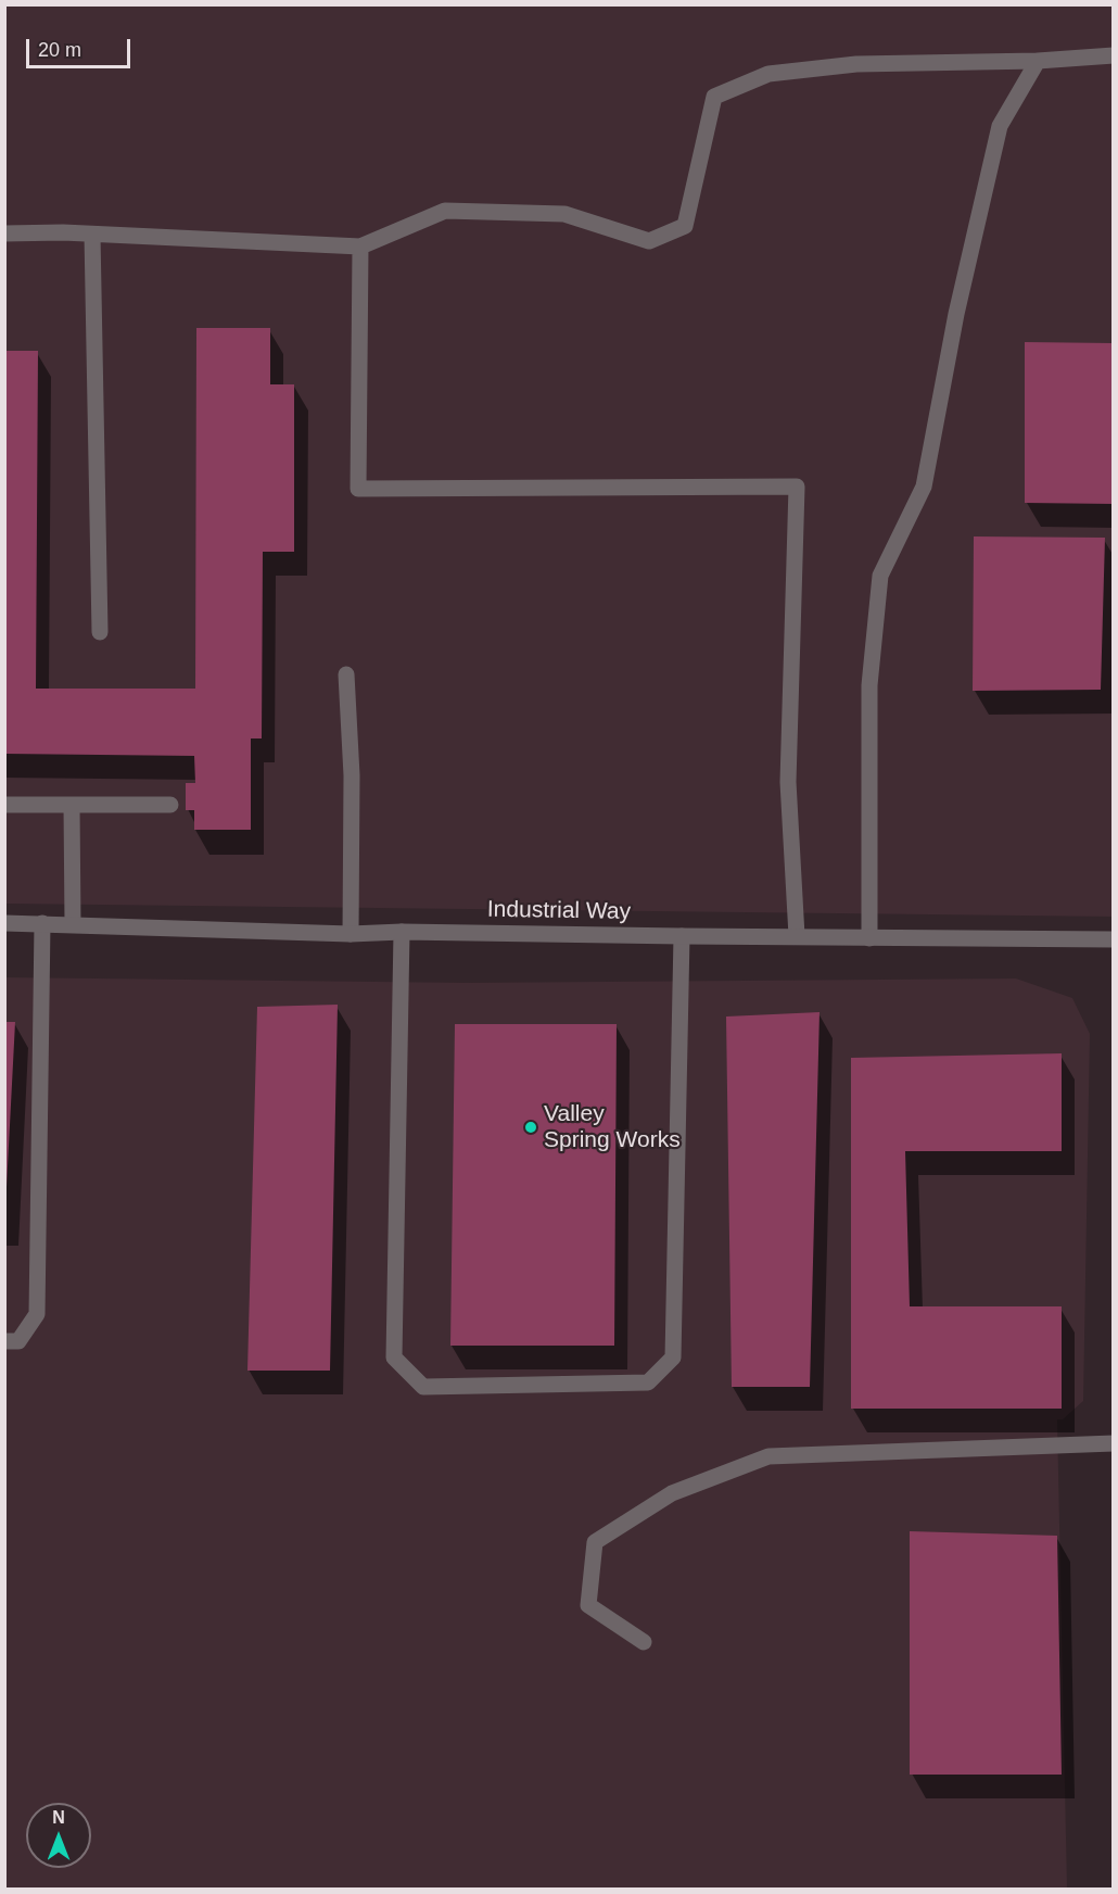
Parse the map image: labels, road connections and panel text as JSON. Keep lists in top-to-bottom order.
{
  "streets": {
    "street": ["Industrial Way"]
  },
  "places": ["Valley Spring Works"],
  "scale_bar": "20 m",
  "north": "top"
}
